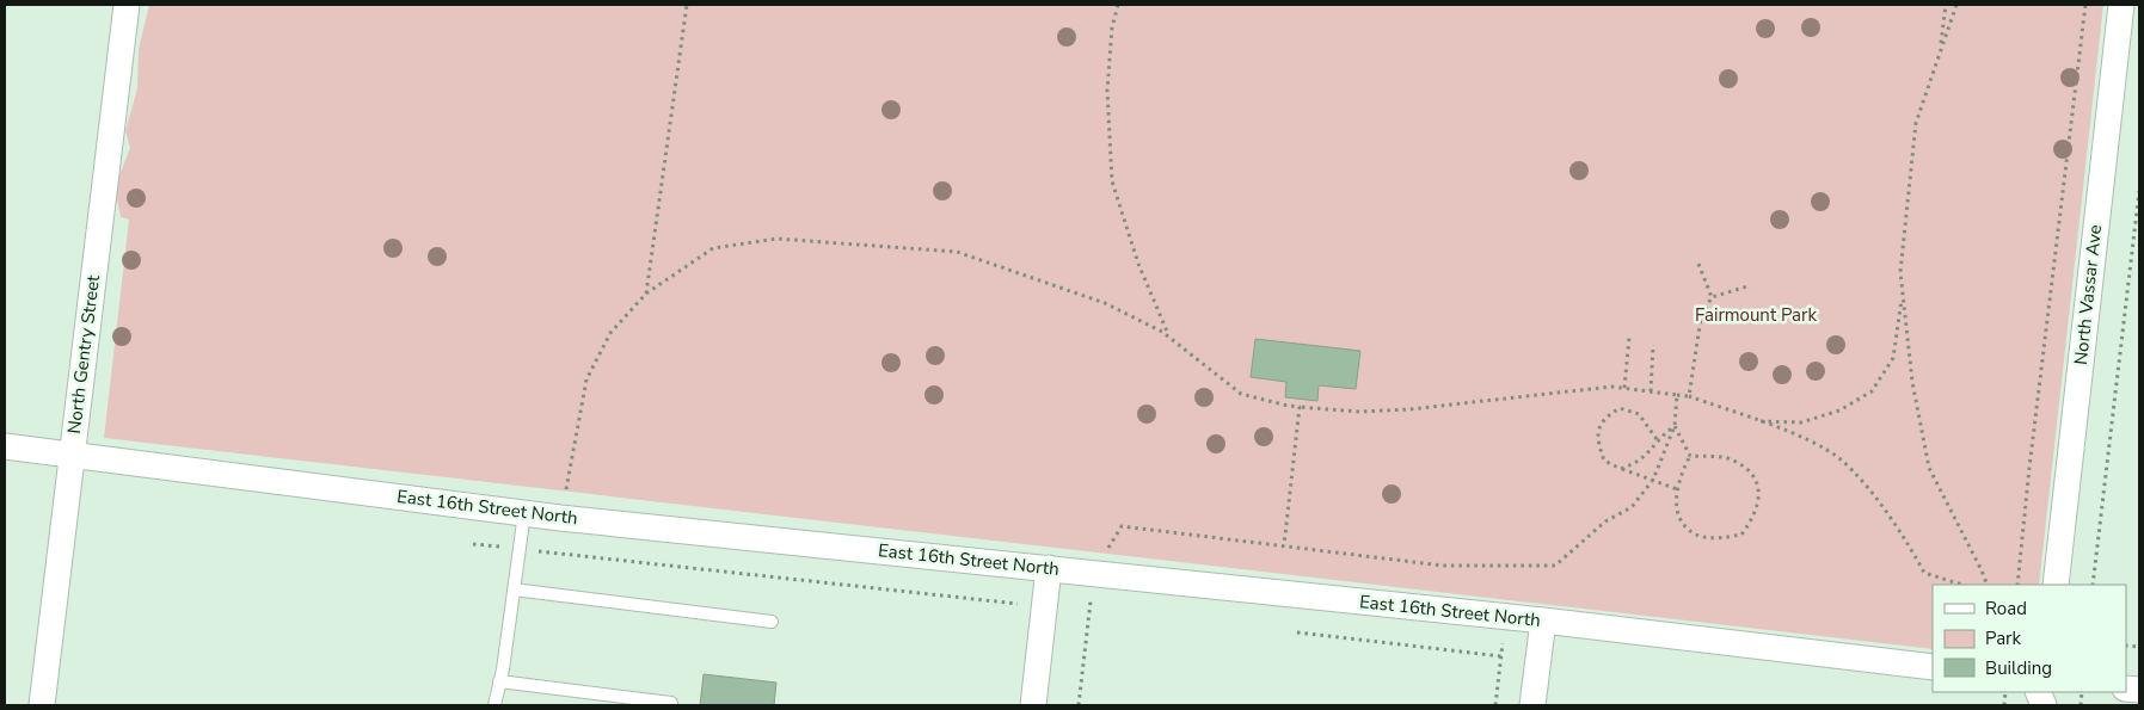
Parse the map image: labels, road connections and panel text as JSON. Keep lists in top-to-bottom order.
{
  "streets": {
    "street": ["North Vassar Ave", "North Gentry Street", "East 16th Street North"]
  },
  "crossings": [
    ["North Gentry Street", "East 16th Street North"]
  ],
  "parks": ["Fairmount Park"],
  "legend": ["Road", "Park", "Building"]
}
